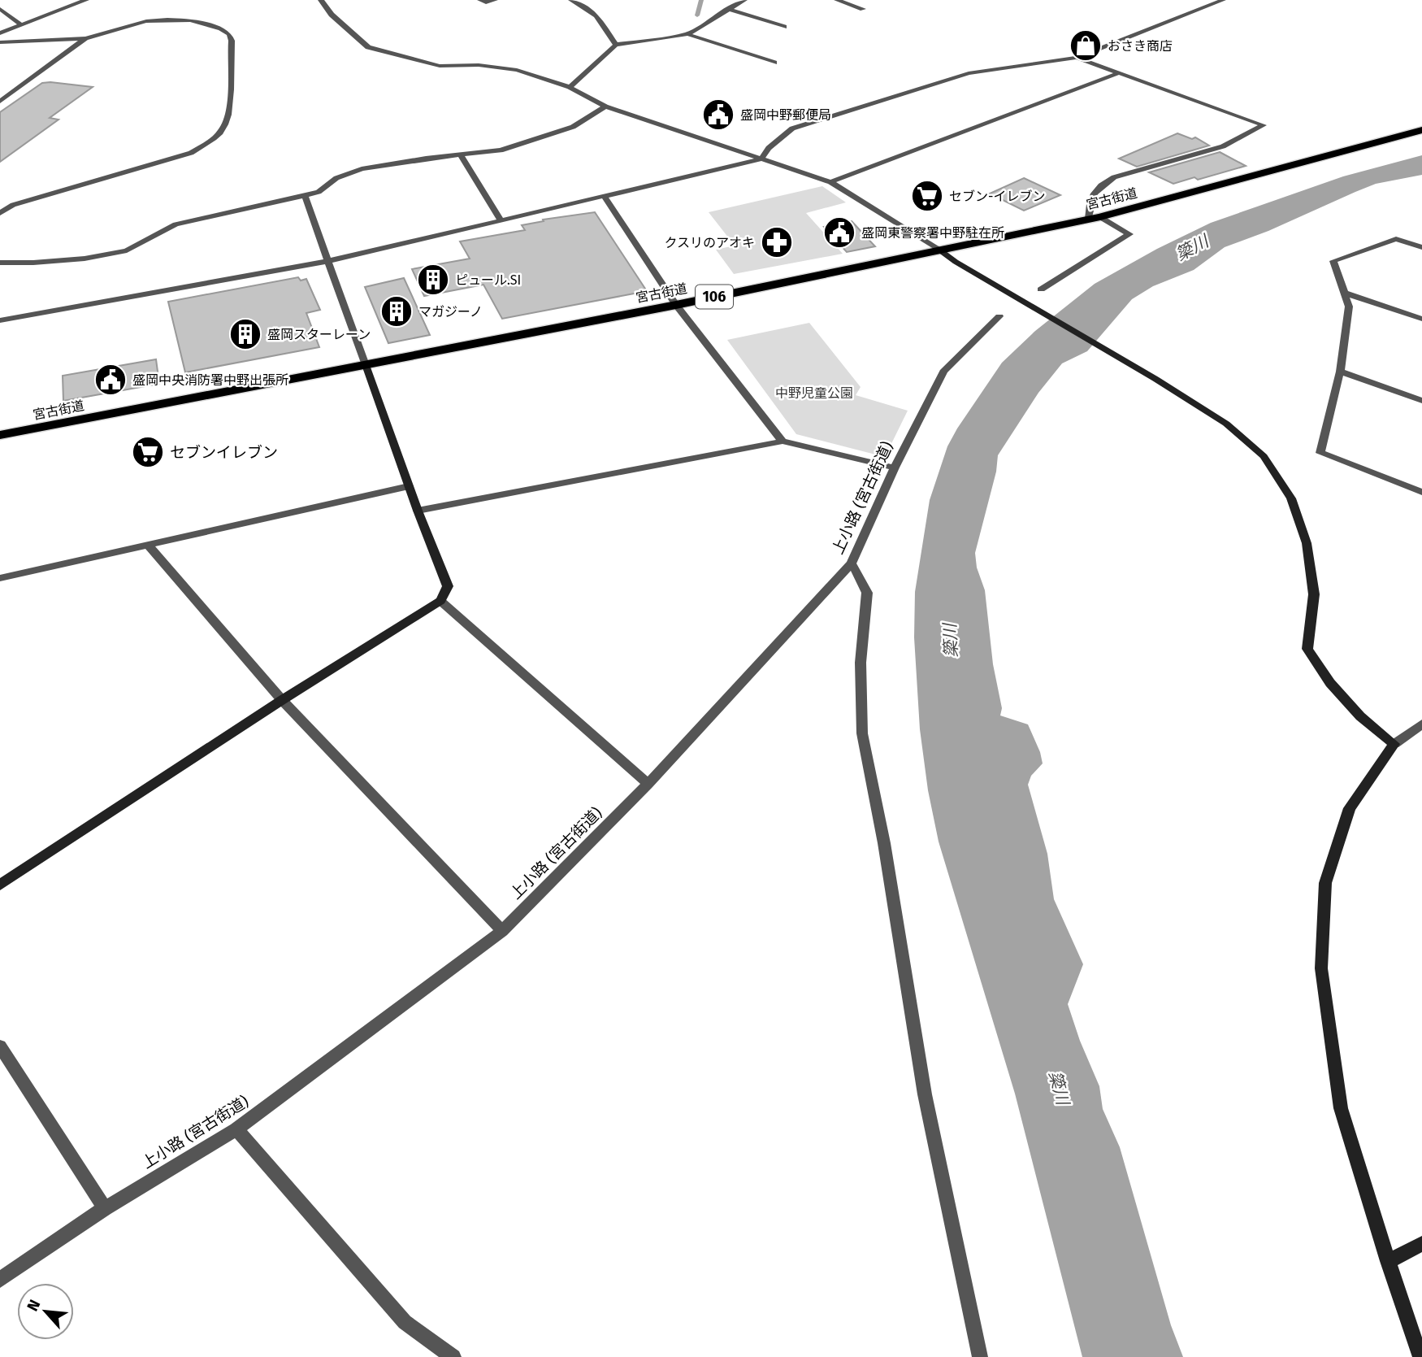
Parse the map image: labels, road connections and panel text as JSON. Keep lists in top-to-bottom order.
{
  "streets": {
    "highway": ["宮古街道", "106"],
    "street": ["上小路 (宮古街道)"]
  },
  "water": ["簗川"],
  "parks": ["中野児童公園"],
  "places": {
    "shop": ["おさき商店"],
    "public building": ["盛岡中野郵便局", "盛岡東警察署中野駐在所", "盛岡中央消防署中野出張所"],
    "supermarket": ["セブン-イレブン", "セブンイレブン"],
    "pharmacy": ["クスリのアオキ"],
    "building": ["ピュール.SI", "マガジーノ", "盛岡スターレーン"]
  },
  "north": "top left"
}
